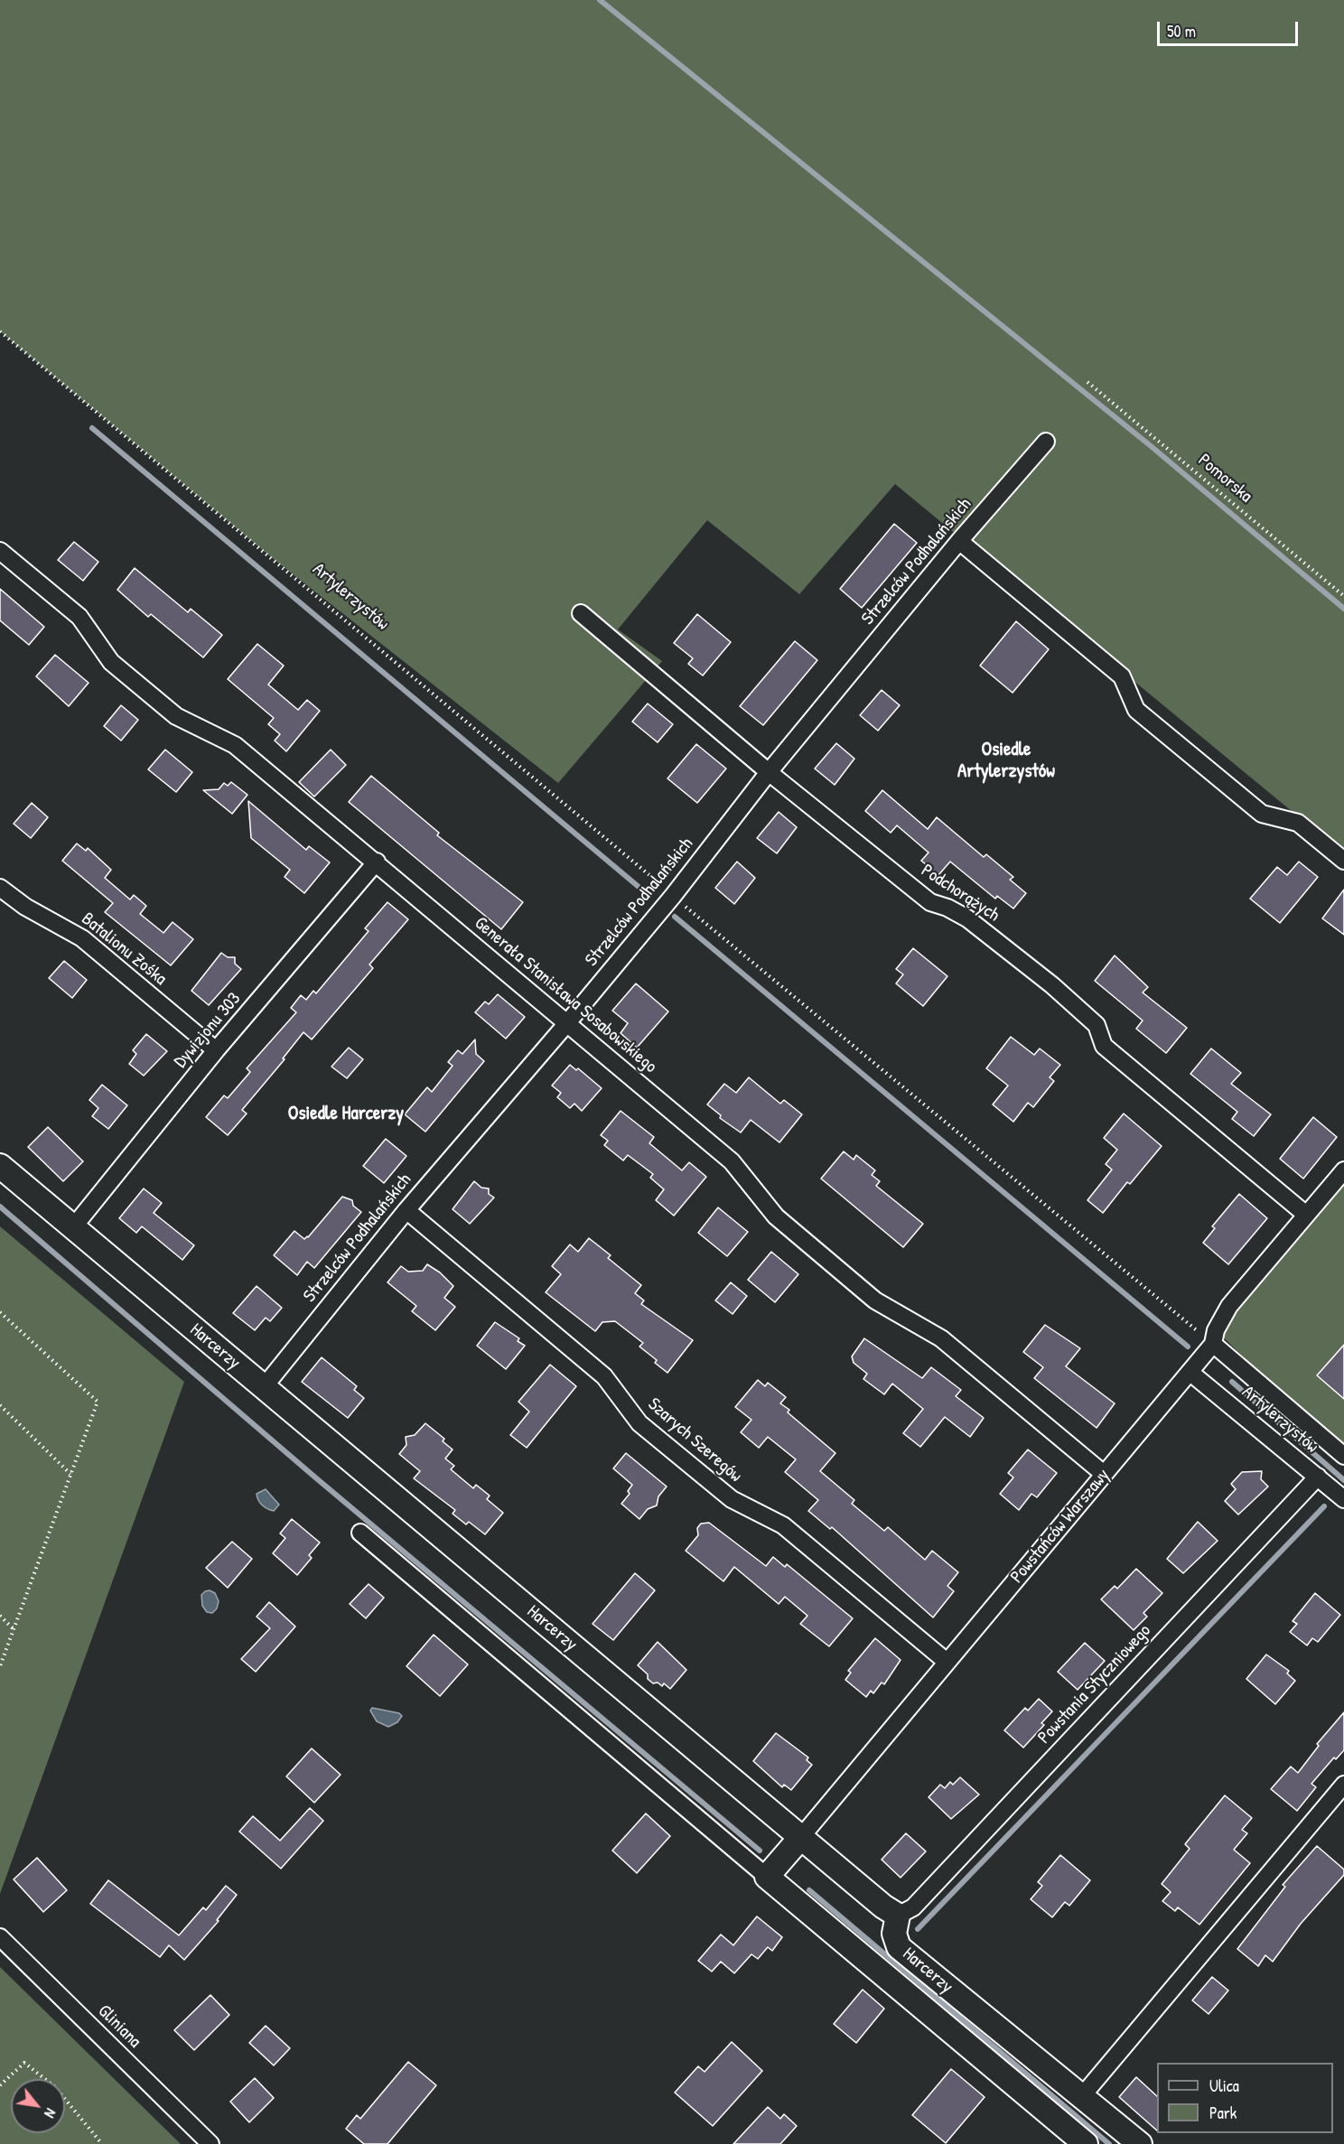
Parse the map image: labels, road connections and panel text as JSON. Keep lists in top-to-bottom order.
{
  "streets": {
    "street": [
      "Strzelców Podhalańskich",
      "Artylerzystów",
      "Podchorążych",
      "Batalionu Zośka",
      "Generała Stanisława Sosabowskiego",
      "Dywizjonu 303",
      "Harcerzy",
      "Szarych Szeregów",
      "Powstańców Warszawy",
      "Powstania Styczniowego",
      "Gliniana"
    ],
    "path": ["Pomorska"]
  },
  "crossings": [
    ["Strzelców Podhalańskich", "Artylerzystów"],
    ["Strzelców Podhalańskich", "Podchorążych"],
    ["Strzelców Podhalańskich", "Generała Stanisława Sosabowskiego"],
    ["Strzelców Podhalańskich", "Harcerzy"],
    ["Strzelców Podhalańskich", "Szarych Szeregów"],
    ["Artylerzystów", "Powstańców Warszawy"],
    ["Artylerzystów", "Powstania Styczniowego"],
    ["Podchorążych", "Powstańców Warszawy"],
    ["Batalionu Zośka", "Dywizjonu 303"],
    ["Generała Stanisława Sosabowskiego", "Dywizjonu 303"],
    ["Generała Stanisława Sosabowskiego", "Powstańców Warszawy"],
    ["Dywizjonu 303", "Harcerzy"],
    ["Harcerzy", "Powstańców Warszawy"],
    ["Harcerzy", "Powstania Styczniowego"],
    ["Szarych Szeregów", "Powstańców Warszawy"]
  ],
  "districts": ["Osiedle Artylerzystów", "Osiedle Harcerzy"],
  "legend": ["Ulica", "Park"],
  "scale_bar": "50 m",
  "north": "bottom right"
}
